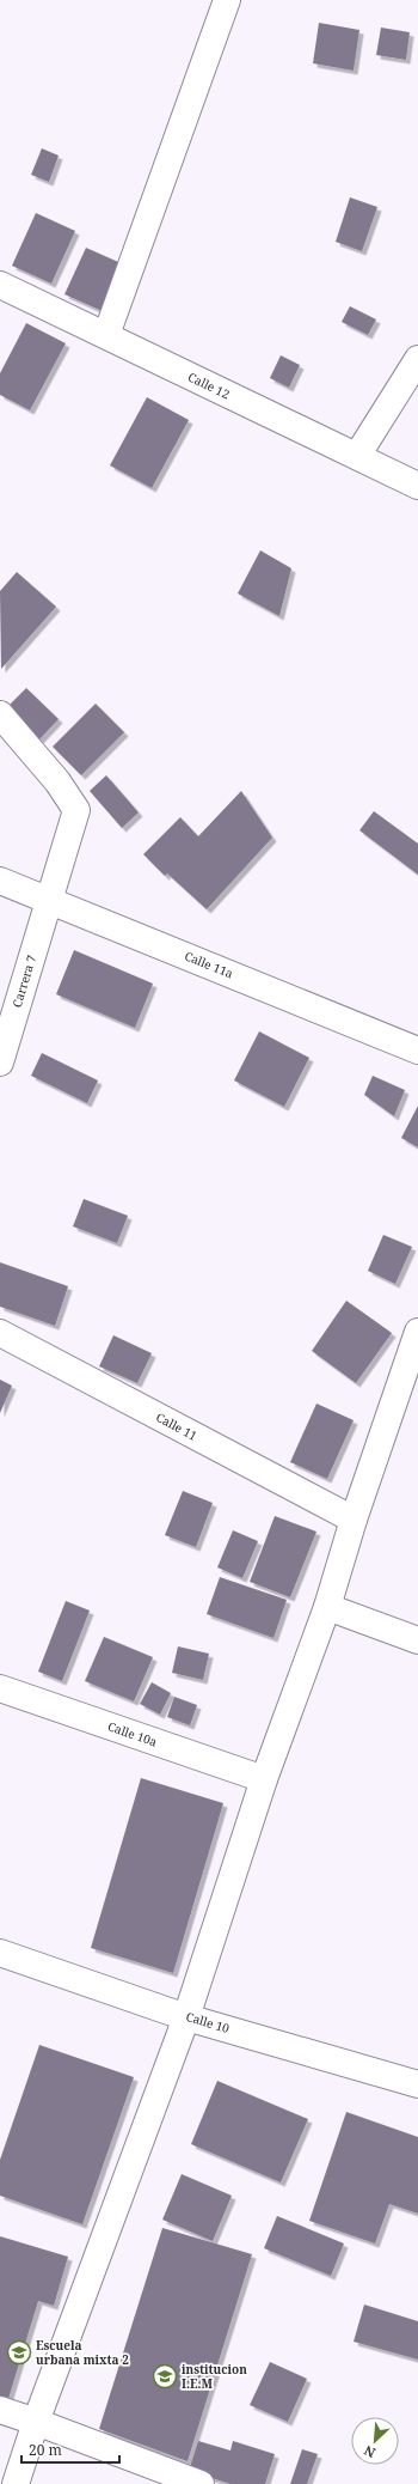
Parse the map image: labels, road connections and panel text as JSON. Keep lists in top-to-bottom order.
{
  "streets": {
    "street": [
      "Calle 12",
      "Calle 11a",
      "Carrera 7",
      "Calle 11",
      "Calle 10a",
      "Calle 10"
    ]
  },
  "crossings": [
    ["Calle 11a", "Carrera 7"]
  ],
  "places": {
    "school or university": ["Escuela urbana mixta 2", "institucion I.E.M"]
  },
  "scale_bar": "20 m",
  "north": "bottom left"
}
